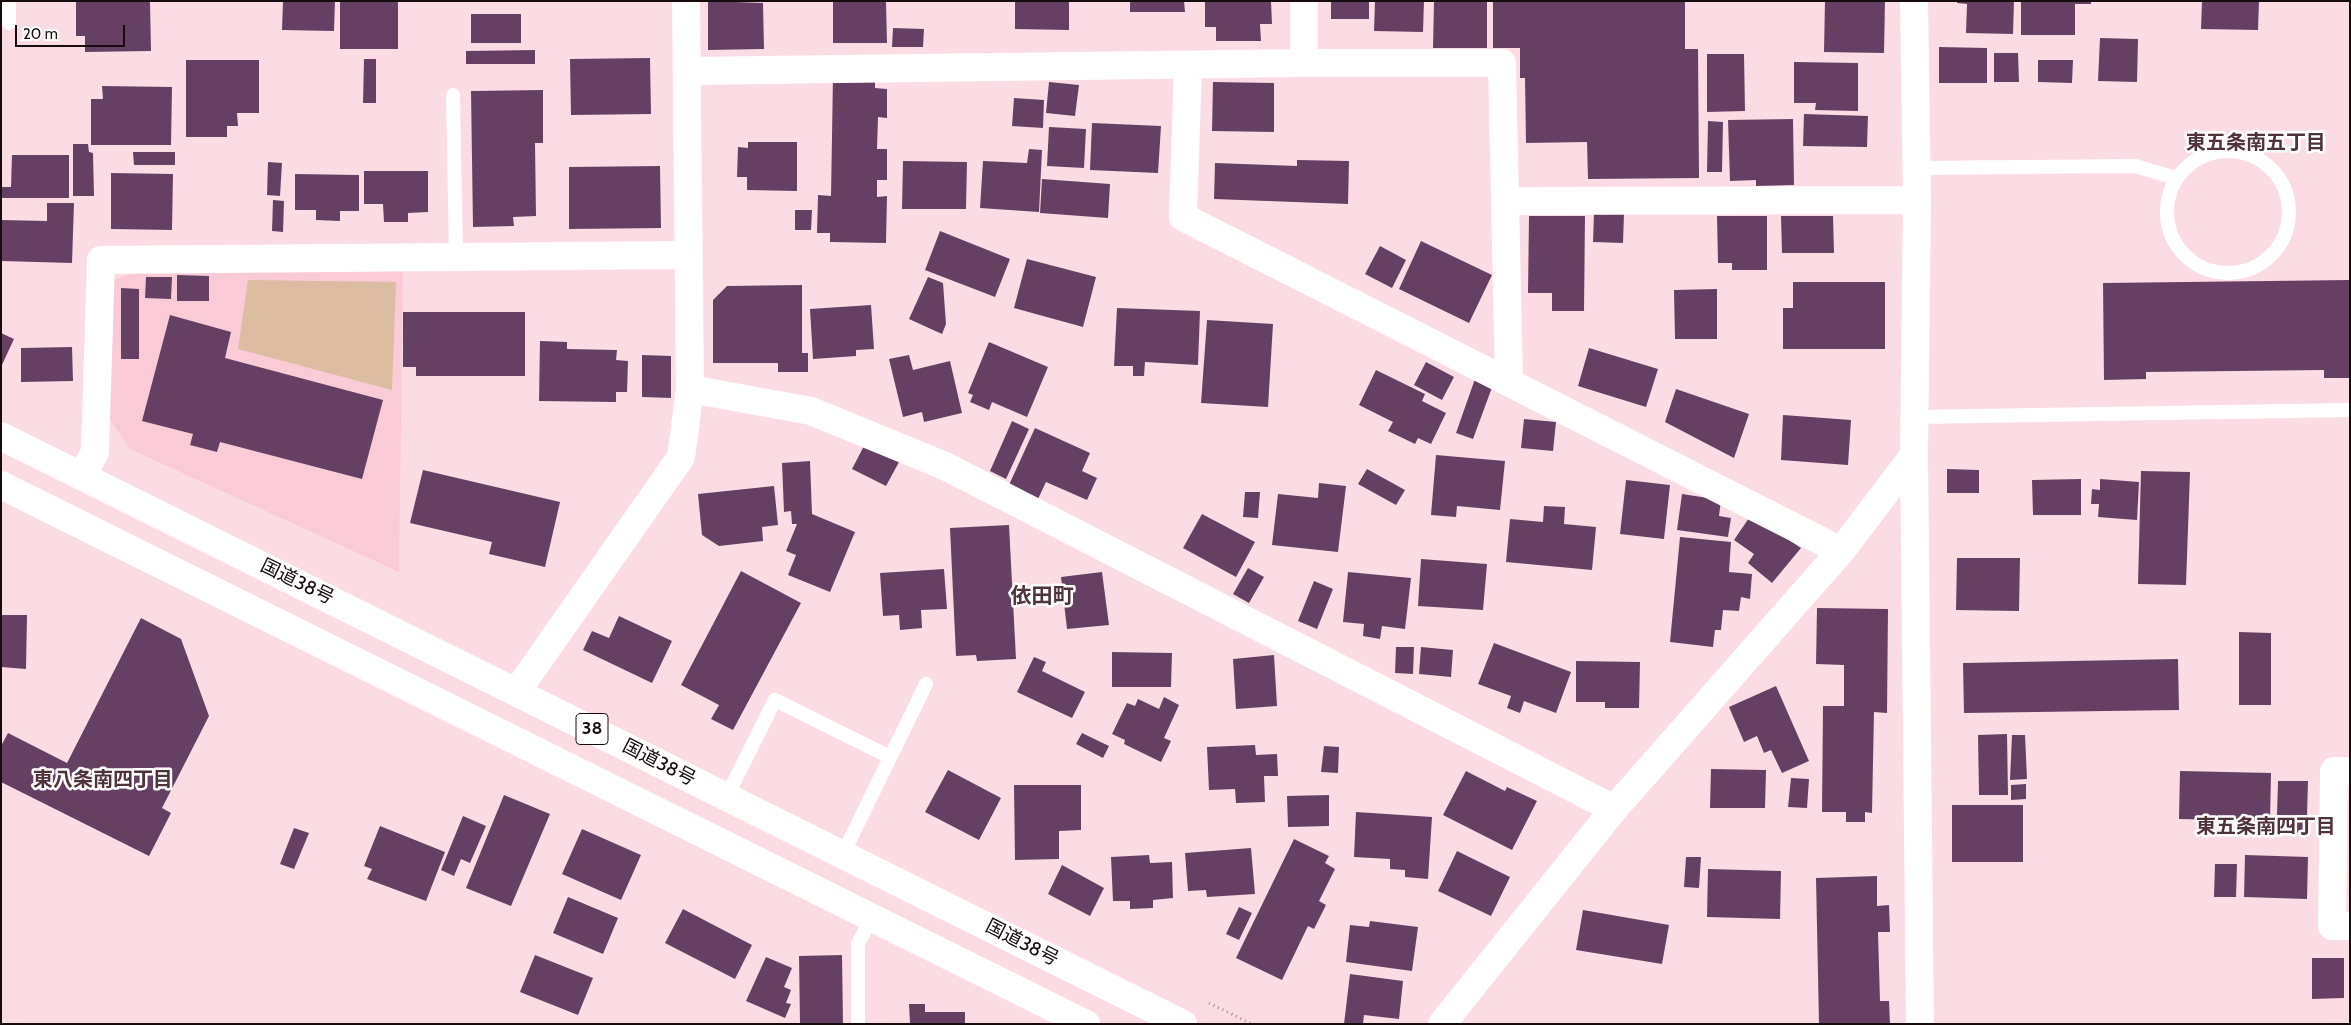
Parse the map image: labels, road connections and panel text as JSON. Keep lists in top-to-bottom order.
{
  "streets": {
    "main road": ["国道38号", "38"]
  },
  "districts": [
    "東五条南五丁目",
    "依田町",
    "東八条南四丁目",
    "東五条南四丁目"
  ],
  "scale_bar": "20 m"
}
